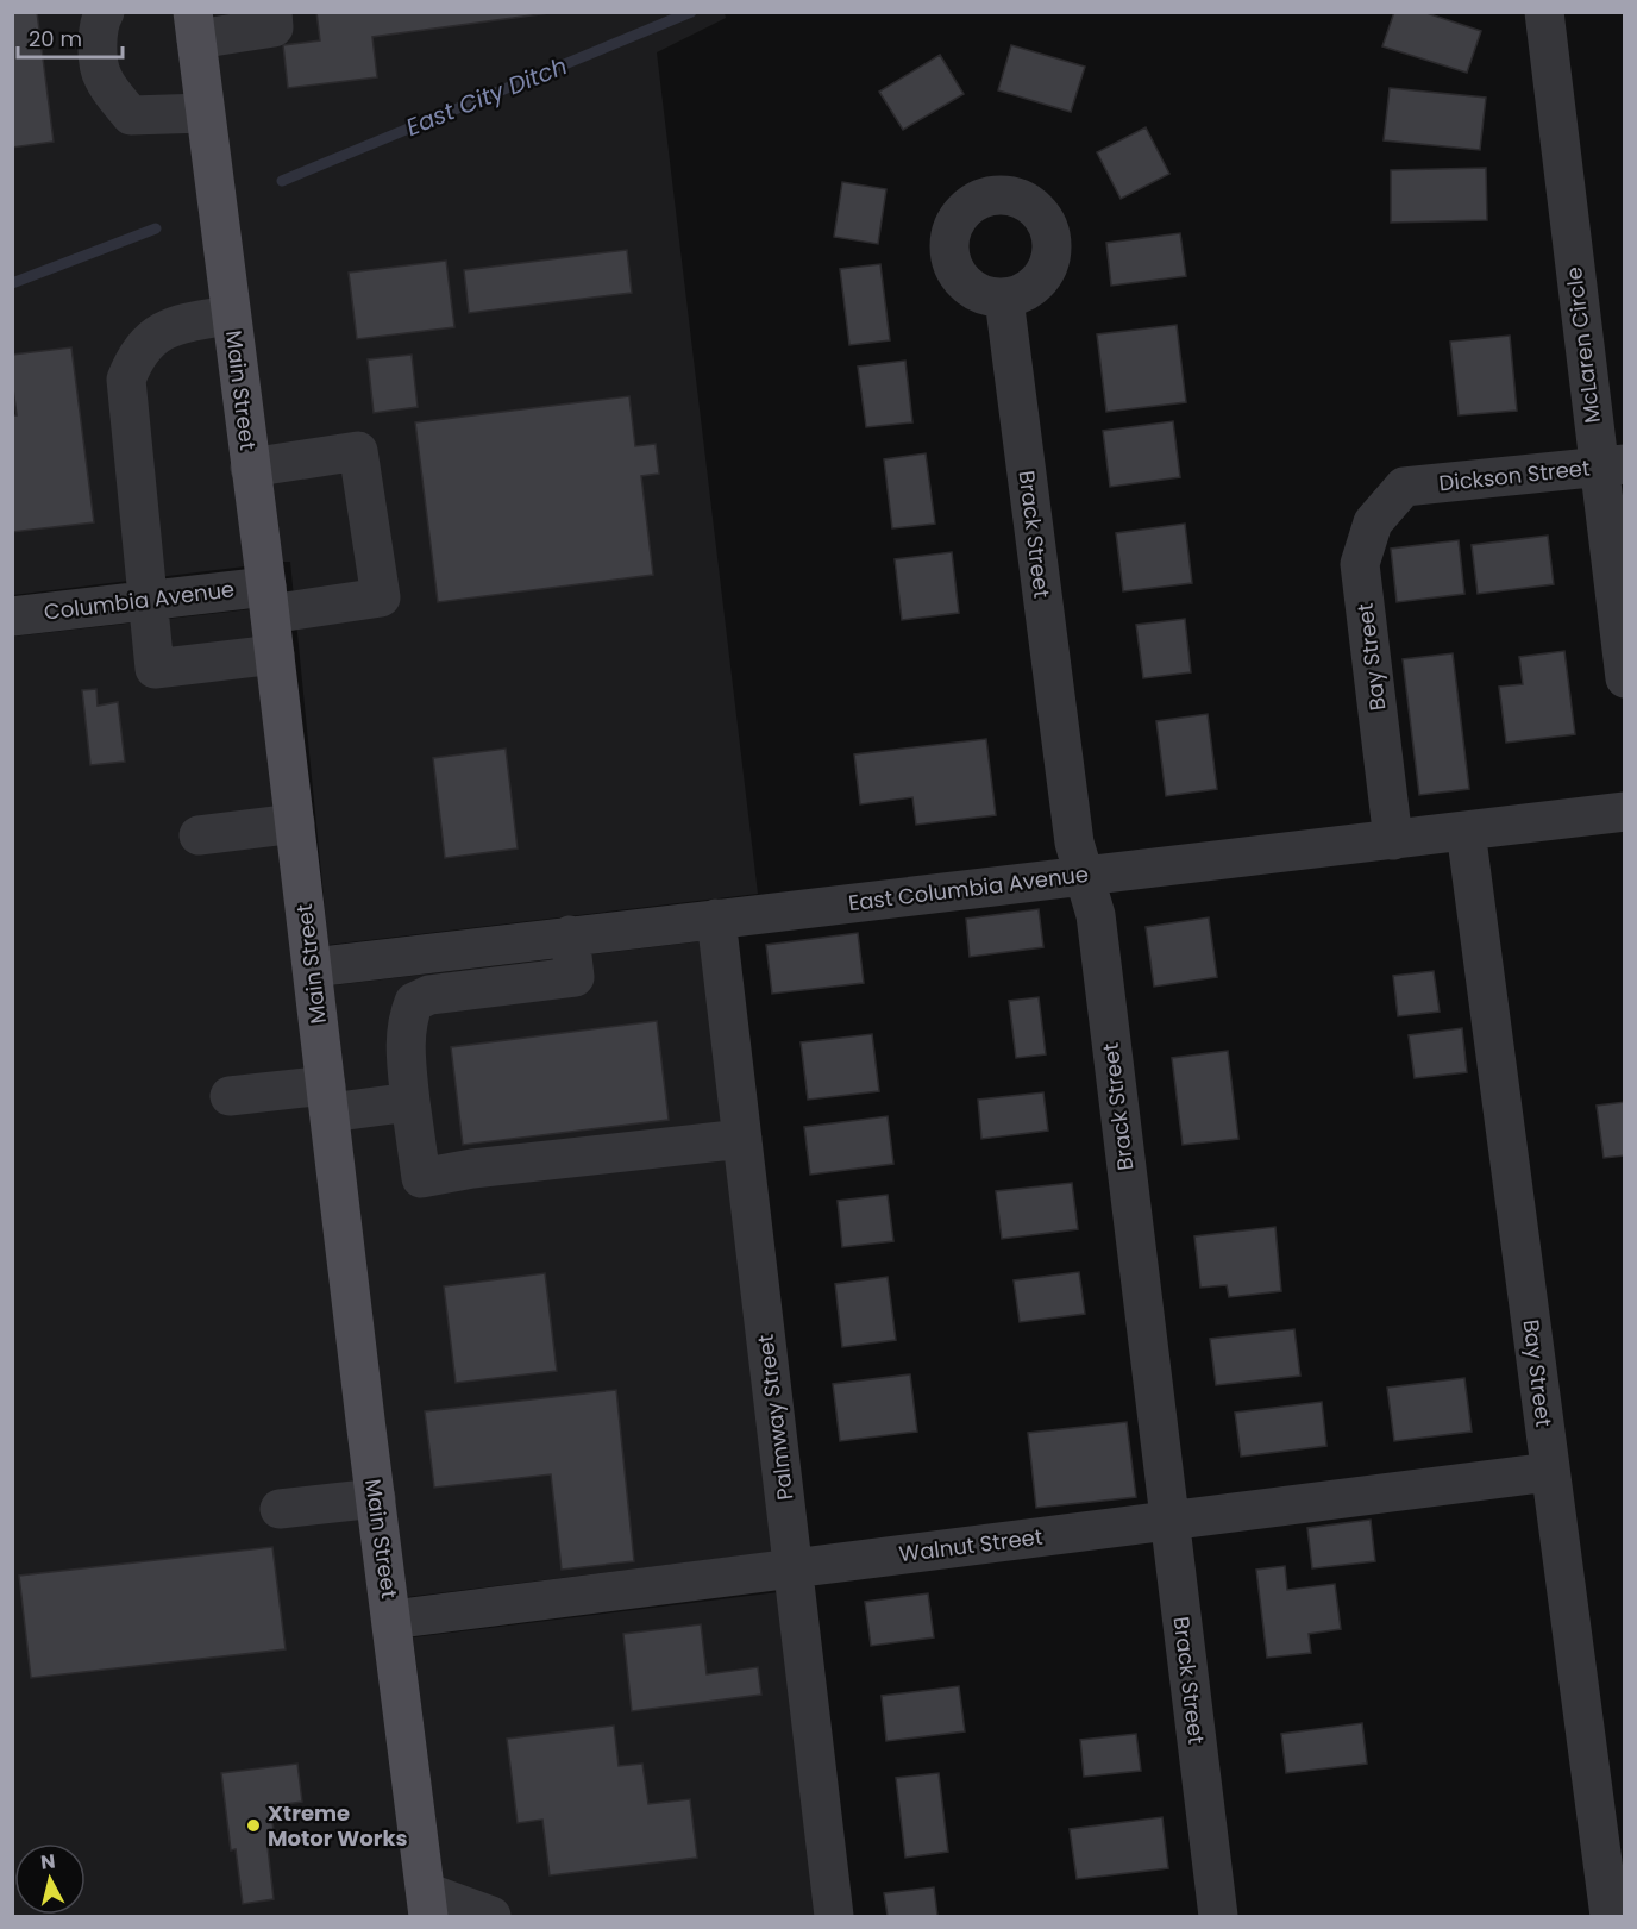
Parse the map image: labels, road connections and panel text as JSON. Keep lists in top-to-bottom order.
{
  "streets": {
    "main road": ["Main Street"],
    "street": [
      "McLaren Circle",
      "Dickson Street",
      "Brack Street",
      "Columbia Avenue",
      "Bay Street",
      "East Columbia Avenue",
      "Palmway Street",
      "Walnut Street"
    ]
  },
  "crossings": [
    ["McLaren Circle", "Dickson Street"],
    ["Main Street", "Columbia Avenue"],
    ["Main Street", "East Columbia Avenue"],
    ["Main Street", "Walnut Street"],
    ["Dickson Street", "Bay Street"],
    ["Brack Street", "East Columbia Avenue"],
    ["Brack Street", "Walnut Street"],
    ["Bay Street", "East Columbia Avenue"],
    ["Bay Street", "Walnut Street"],
    ["East Columbia Avenue", "Palmway Street"],
    ["Palmway Street", "Walnut Street"]
  ],
  "water": ["East City Ditch"],
  "places": ["Xtreme Motor Works"],
  "scale_bar": "20 m",
  "north": "top"
}
